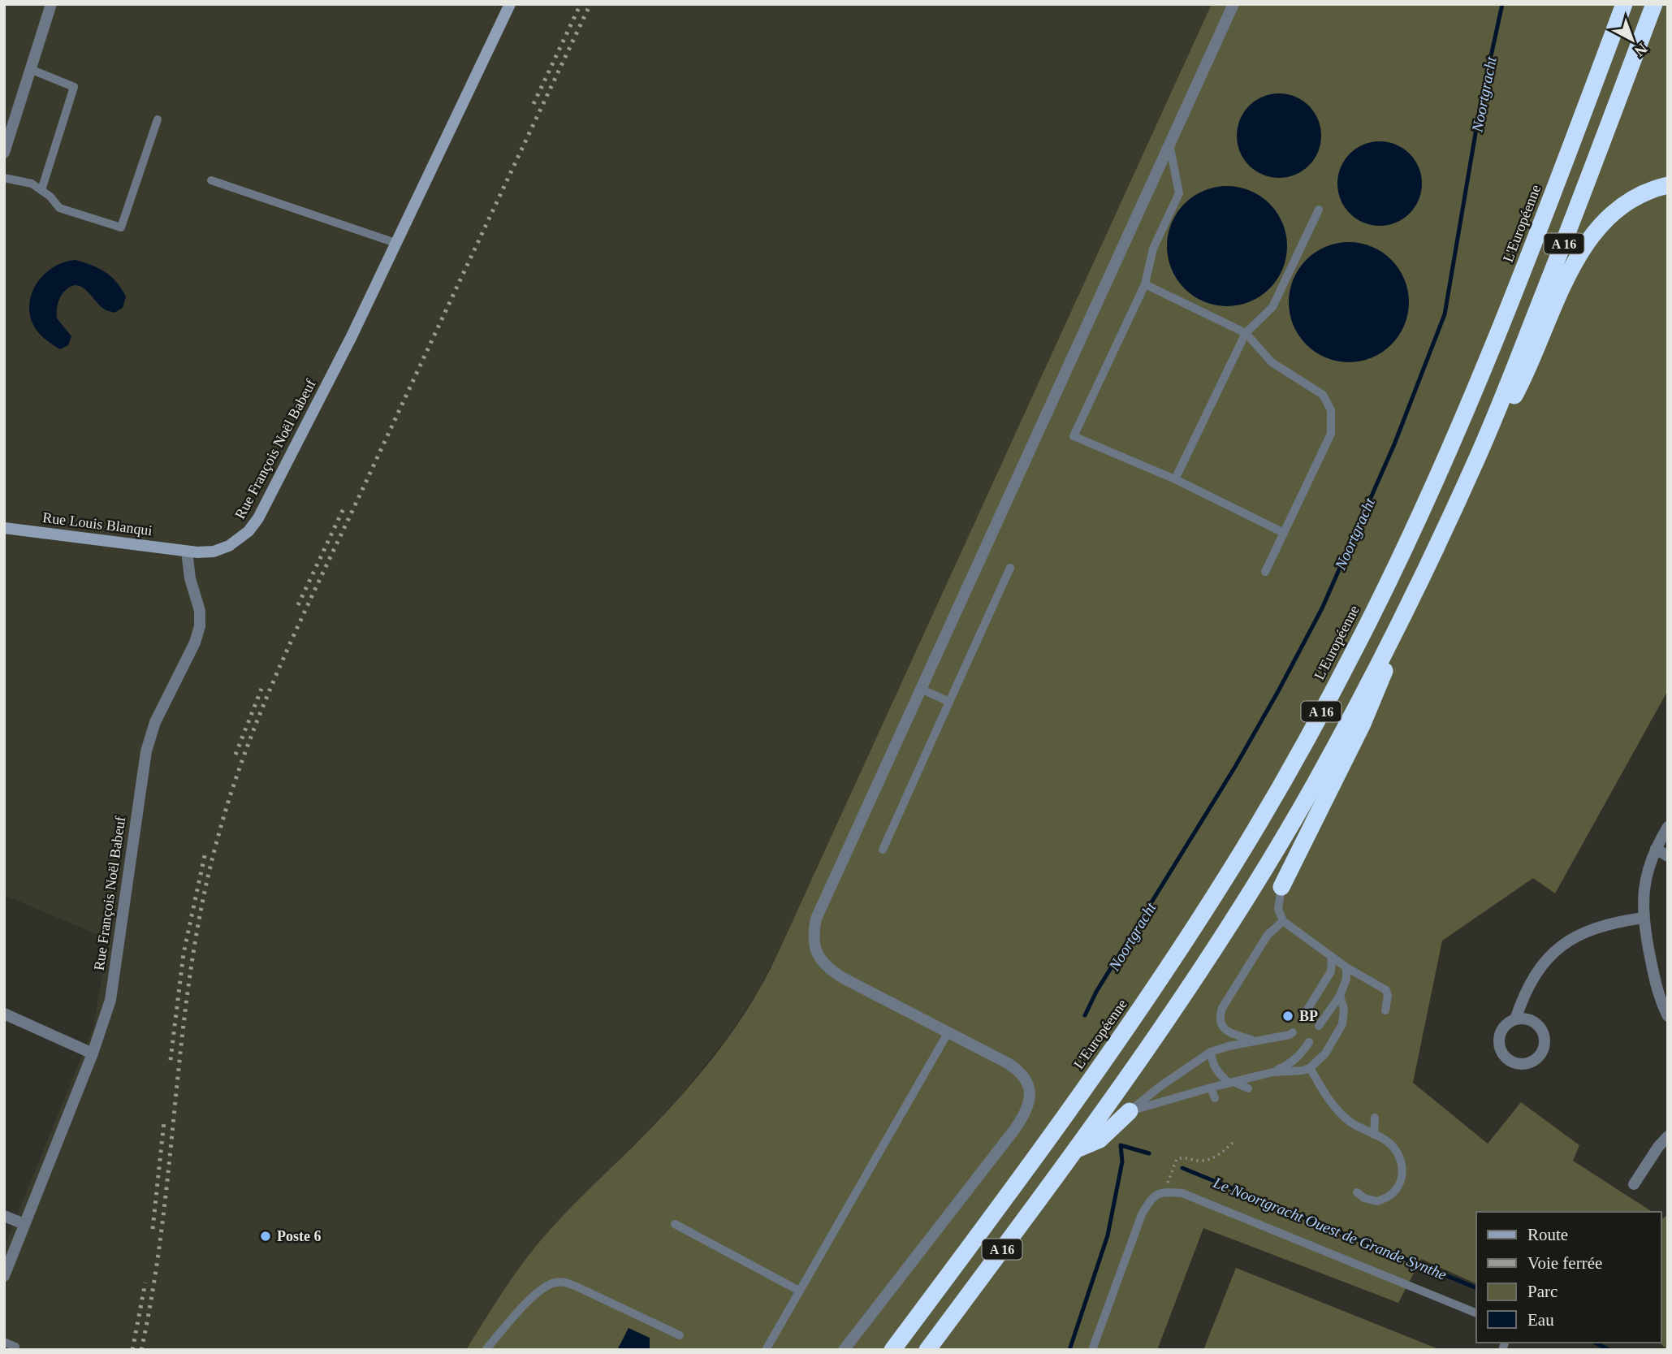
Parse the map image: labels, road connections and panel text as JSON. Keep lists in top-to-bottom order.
{
  "streets": {
    "highway": ["L'Européenne", "A 16"],
    "street": ["Rue François Noël Babeuf", "Rue Louis Blanqui"]
  },
  "crossings": [
    ["Rue François Noël Babeuf", "Rue Louis Blanqui"]
  ],
  "water": ["Noortgracht", "Le Noortgracht Ouest de Grande Synthe"],
  "places": ["BP", "Poste 6"],
  "legend": [
    "Route",
    "Voie ferrée",
    "Parc",
    "Eau"
  ],
  "north": "bottom right"
}
